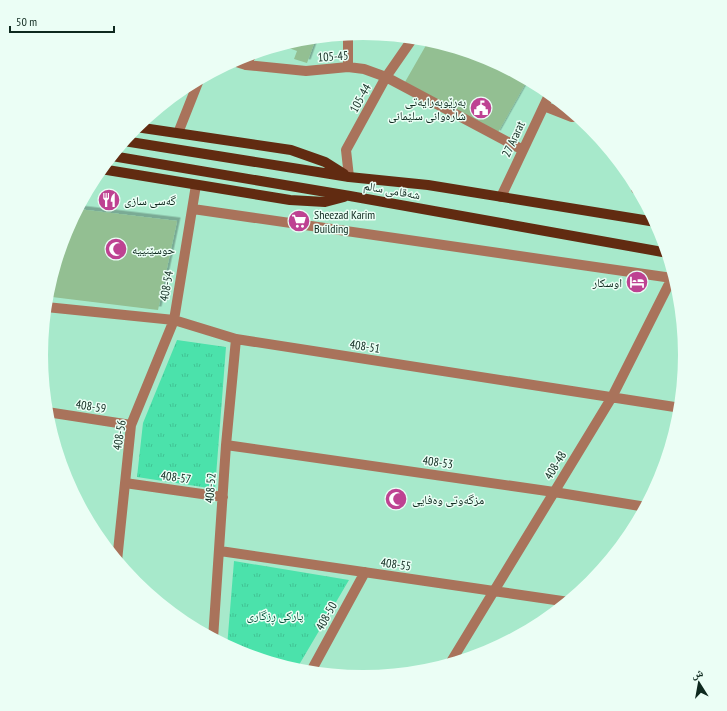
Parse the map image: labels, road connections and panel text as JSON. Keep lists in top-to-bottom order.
{
  "streets": {
    "main road": ["شەقامی سالم"],
    "street": [
      "105-45",
      "105-44",
      "27 Ararat",
      "408-54",
      "408-51",
      "408-59",
      "408-56",
      "408-53",
      "408-48",
      "408-57",
      "408-52",
      "408-55",
      "408-50"
    ]
  },
  "crossings": [
    ["105-45", "105-44"],
    ["105-45", "27 Ararat"],
    ["105-44", "شەقامی سالم"],
    ["27 Ararat", "شەقامی سالم"],
    ["408-54", "408-51"],
    ["408-54", "408-56"],
    ["408-51", "408-56"],
    ["408-51", "408-48"],
    ["408-51", "408-52"],
    ["408-59", "408-56"],
    ["408-56", "408-57"],
    ["408-53", "408-48"],
    ["408-53", "408-52"],
    ["408-48", "408-55"],
    ["408-57", "408-52"],
    ["408-52", "408-55"],
    ["408-55", "408-50"]
  ],
  "parks": ["پارکی ڕزگاری"],
  "places": {
    "public building": ["بەڕێوبەرایەتی شارەوانی سلێمانی"],
    "restaurant": ["گەسی سازی"],
    "supermarket": ["Sheezad Karim Building"],
    "mosque": ["حوسێنییە", "مزگەوتی وەفایی"],
    "hotel": ["اوسكار"]
  },
  "scale_bar": "50 m",
  "north": "top"
}
